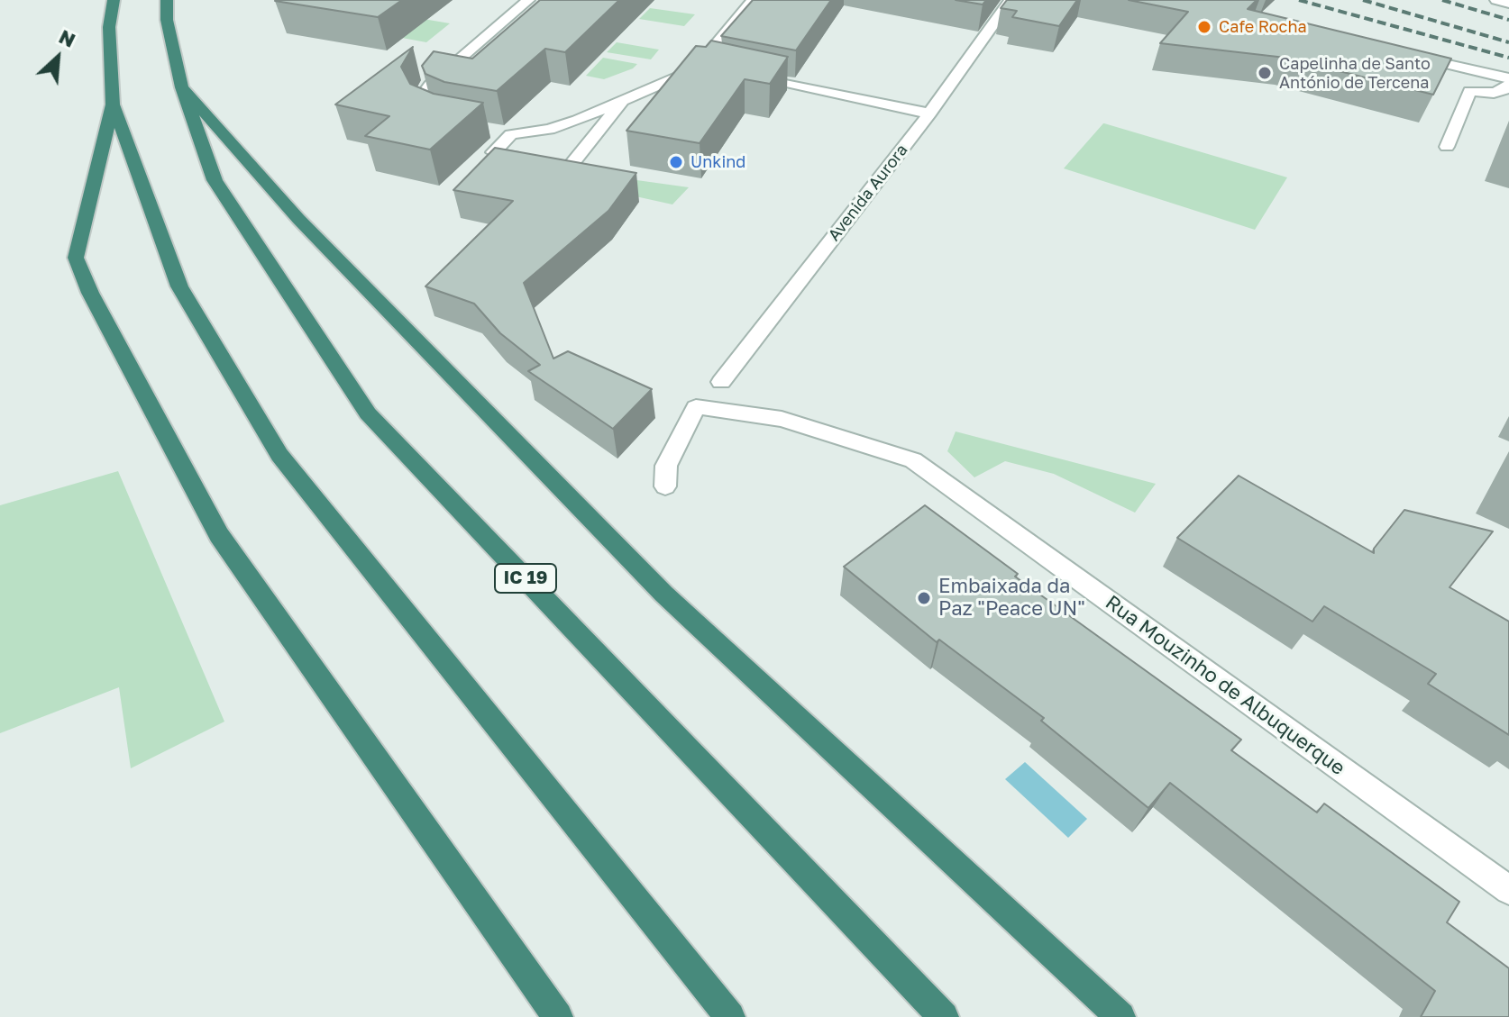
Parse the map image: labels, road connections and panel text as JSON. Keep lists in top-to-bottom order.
{
  "streets": {
    "highway": ["IC 19"],
    "street": ["Avenida Aurora", "Rua Mouzinho de Albuquerque"]
  },
  "places": [
    "Cafe Rocha",
    "Capelinha de Santo António de Tercena",
    "Unkind",
    "Embaixada da Paz \"Peace UN\""
  ],
  "north": "top right"
}
